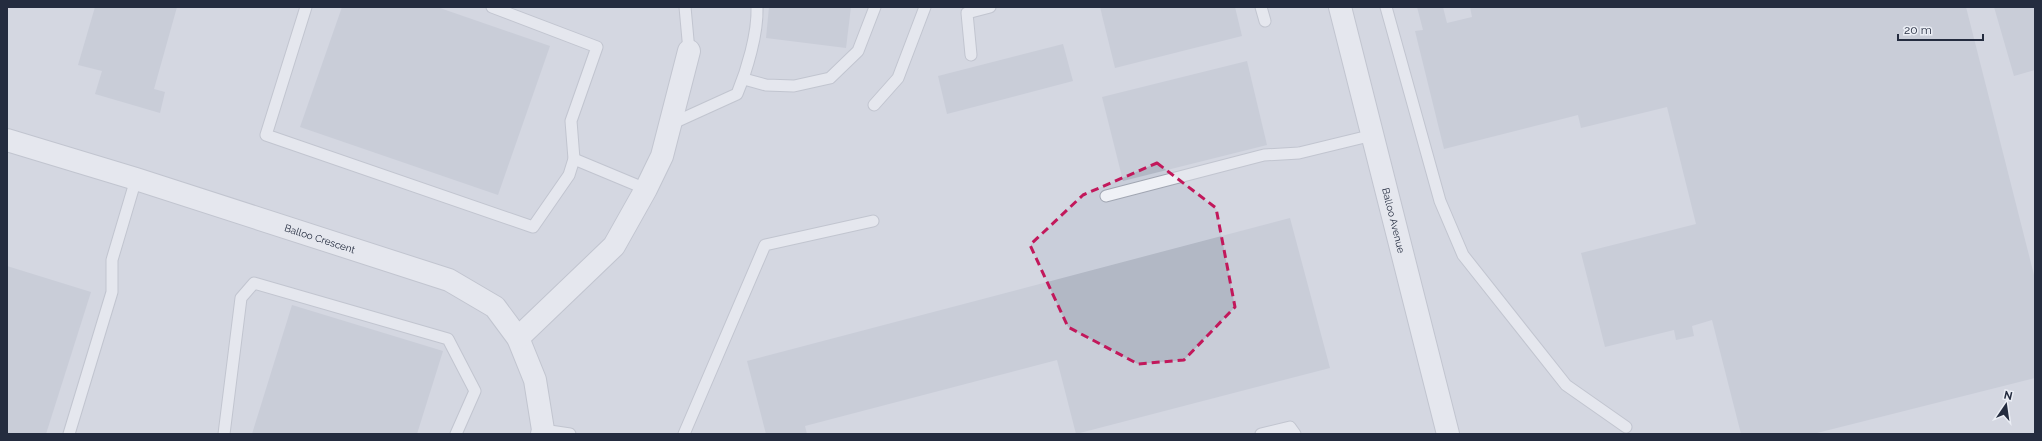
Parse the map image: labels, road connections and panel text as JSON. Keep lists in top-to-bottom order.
{
  "streets": {
    "street": ["Balloo Avenue", "Balloo Crescent"]
  },
  "scale_bar": "20 m",
  "north": "top"
}
